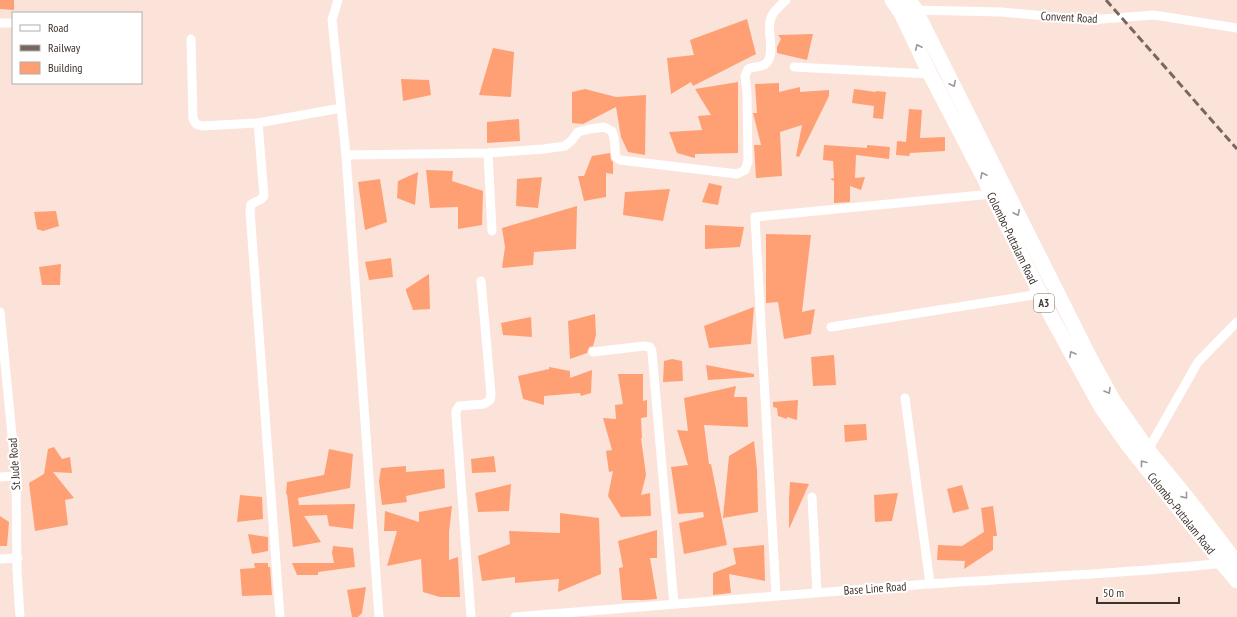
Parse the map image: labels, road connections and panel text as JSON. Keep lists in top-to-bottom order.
{
  "streets": {
    "highway": ["Colombo-Puttalam Road", "A3"],
    "street": ["Convent Road", "St Jude Road", "Base Line Road"]
  },
  "crossings": [
    ["Convent Road", "Colombo-Puttalam Road"],
    ["Colombo-Puttalam Road", "Base Line Road"]
  ],
  "legend": ["Road", "Railway", "Building"],
  "scale_bar": "50 m"
}
